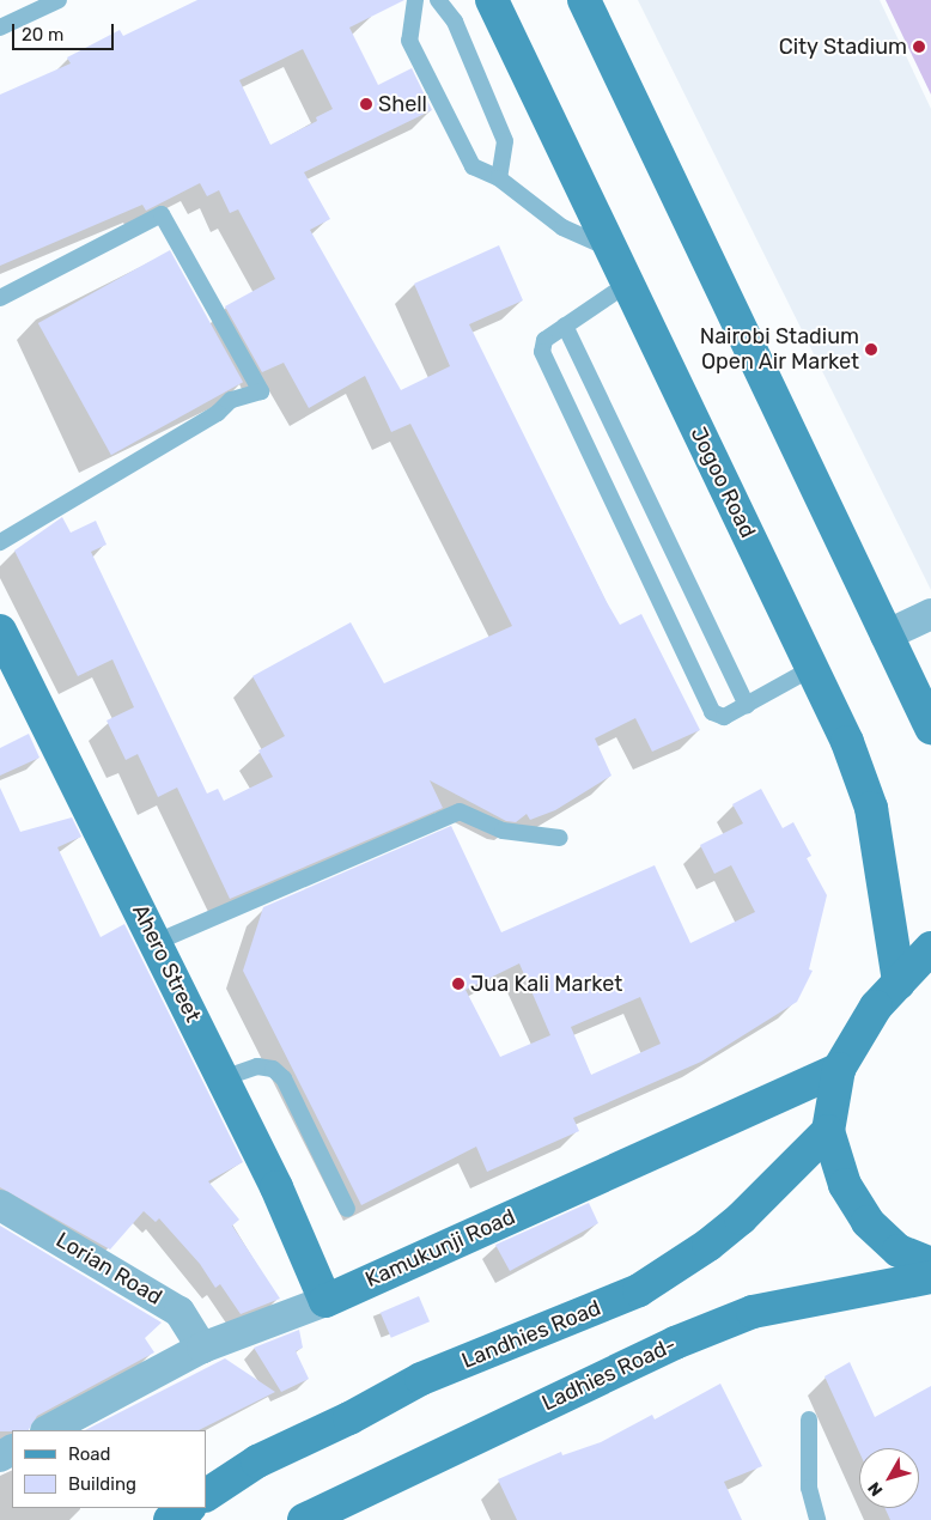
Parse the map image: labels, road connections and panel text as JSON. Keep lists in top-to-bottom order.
{
  "streets": {
    "main road": [
      "Jogoo Road",
      "Ahero Street",
      "Kamukunji Road",
      "Landhies Road",
      "Ladhies Road-"
    ],
    "street": ["Lorian Road"]
  },
  "crossings": [
    ["Ahero Street", "Kamukunji Road"],
    ["Kamukunji Road", "Lorian Road"]
  ],
  "places": [
    "City Stadium",
    "Shell",
    "Nairobi Stadium Open Air Market",
    "Jua Kali Market"
  ],
  "legend": ["Road", "Building"],
  "scale_bar": "20 m",
  "north": "bottom left"
}
